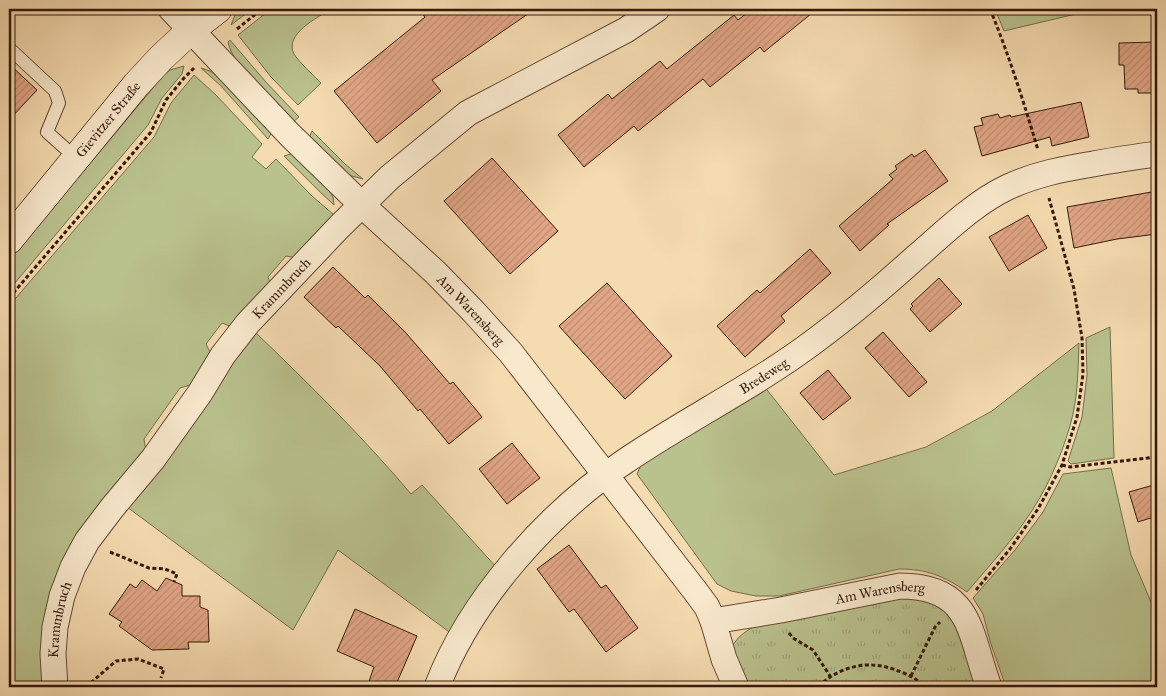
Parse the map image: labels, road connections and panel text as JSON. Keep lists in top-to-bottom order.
{
  "streets": {
    "main road": ["Gievitzer Straße"],
    "street": ["Krammbruch", "Am Warensberg", "Bredeweg"]
  },
  "crossings": [
    ["Gievitzer Straße", "Am Warensberg"],
    ["Krammbruch", "Am Warensberg"],
    ["Am Warensberg", "Bredeweg"]
  ]
}
